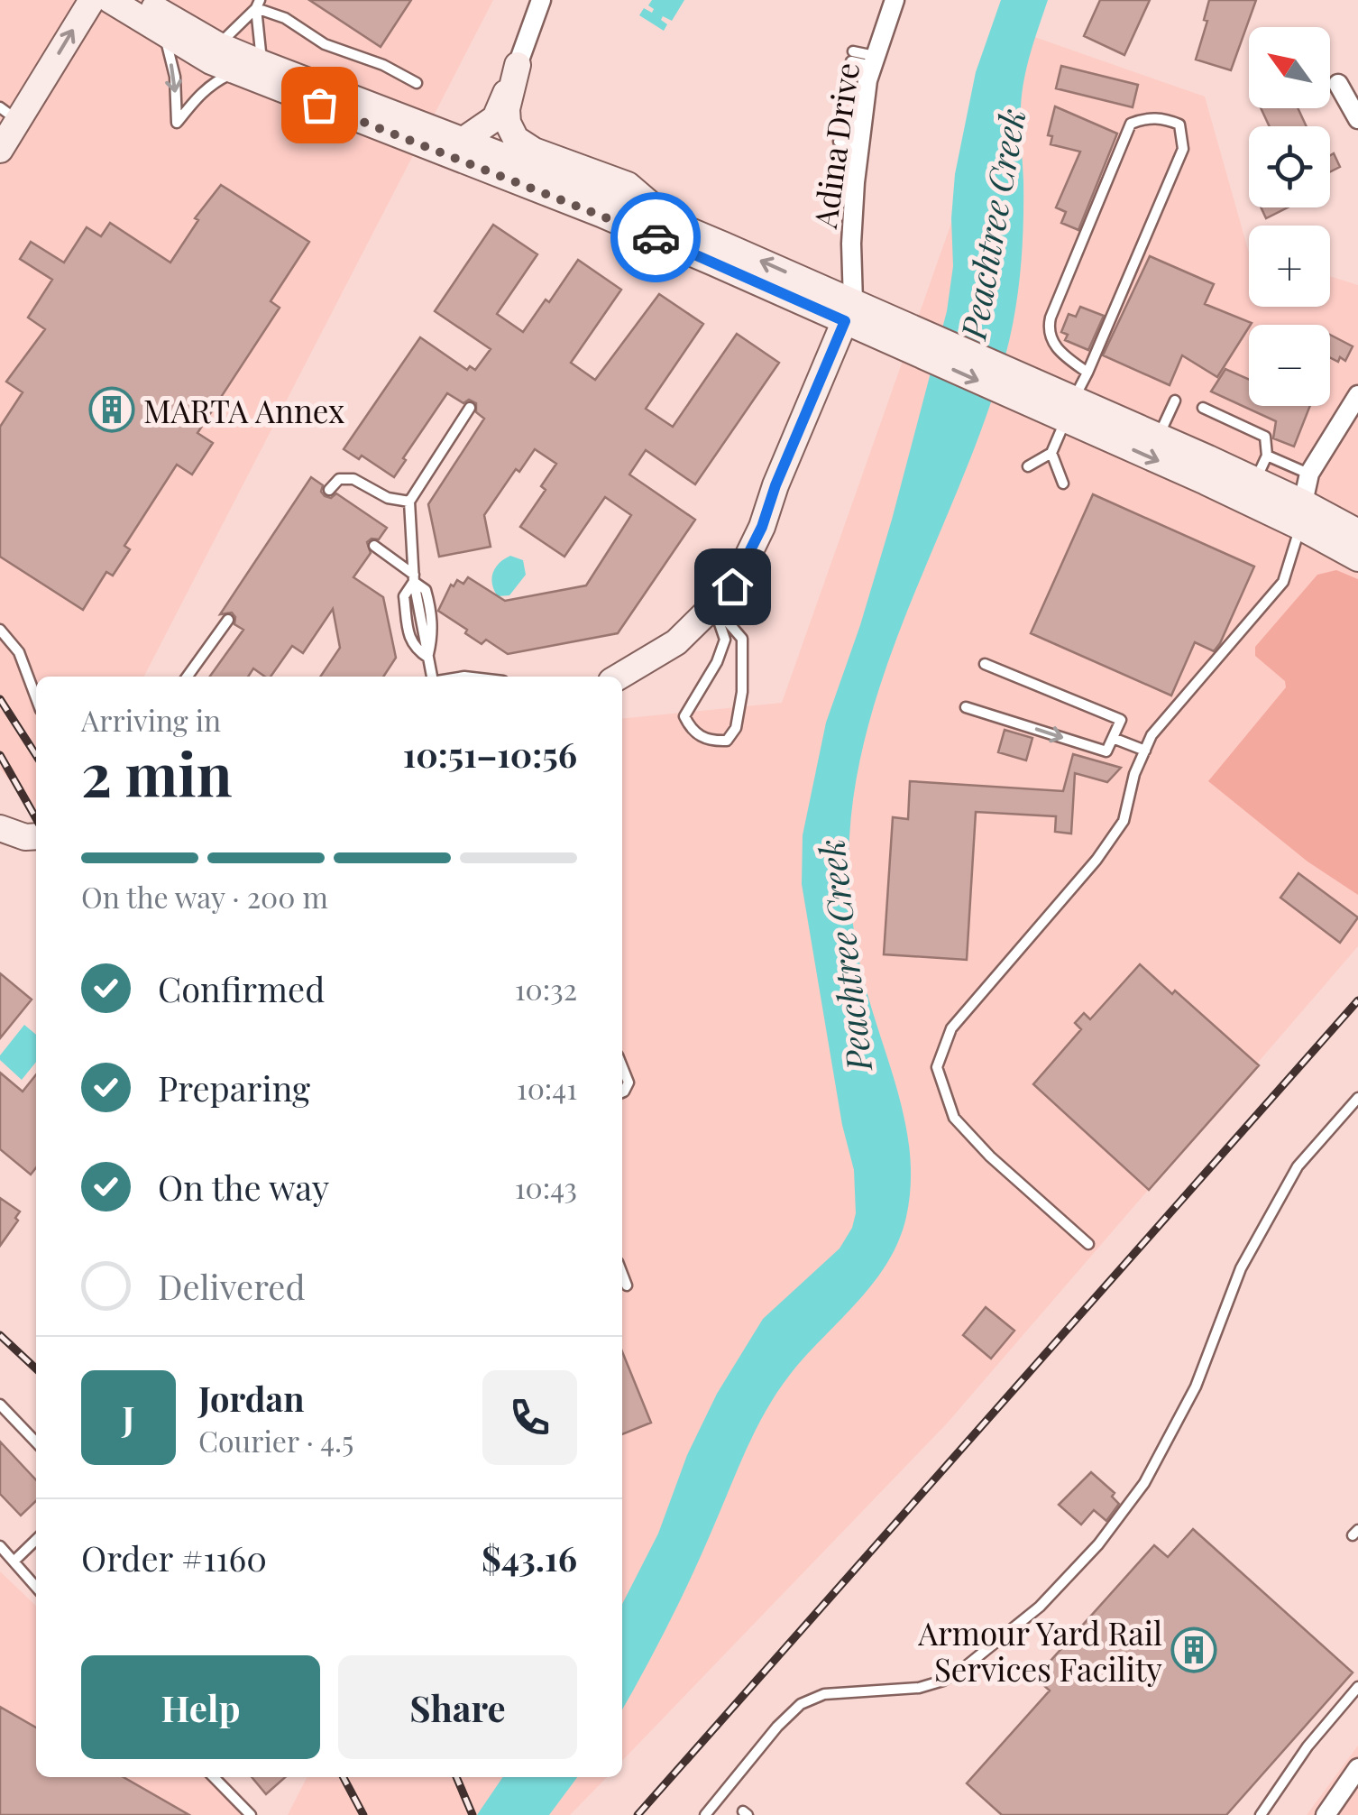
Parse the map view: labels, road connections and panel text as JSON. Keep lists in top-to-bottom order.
{
  "streets": {
    "street": ["Adina Drive"]
  },
  "water": ["Peachtree Creek"],
  "places": {
    "building": ["MARTA Annex", "Armour Yard Rail Services Facility"]
  },
  "north": "top left",
  "page": {
    "map_buttons": ["+", "−"],
    "heading": ["2 min", "Arriving in", "10:51–10:56"],
    "panel": [
      "Jordan",
      "Courier · 4.5",
      "Order #1160",
      "$43.16"
    ],
    "bar": "On the way · 200 m",
    "list": [
      ["Confirmed", "10:32"],
      ["Preparing", "10:41"],
      ["On the way", "10:43"],
      "Delivered"
    ],
    "round": "J",
    "buttons": ["Help", "Share"]
  }
}
